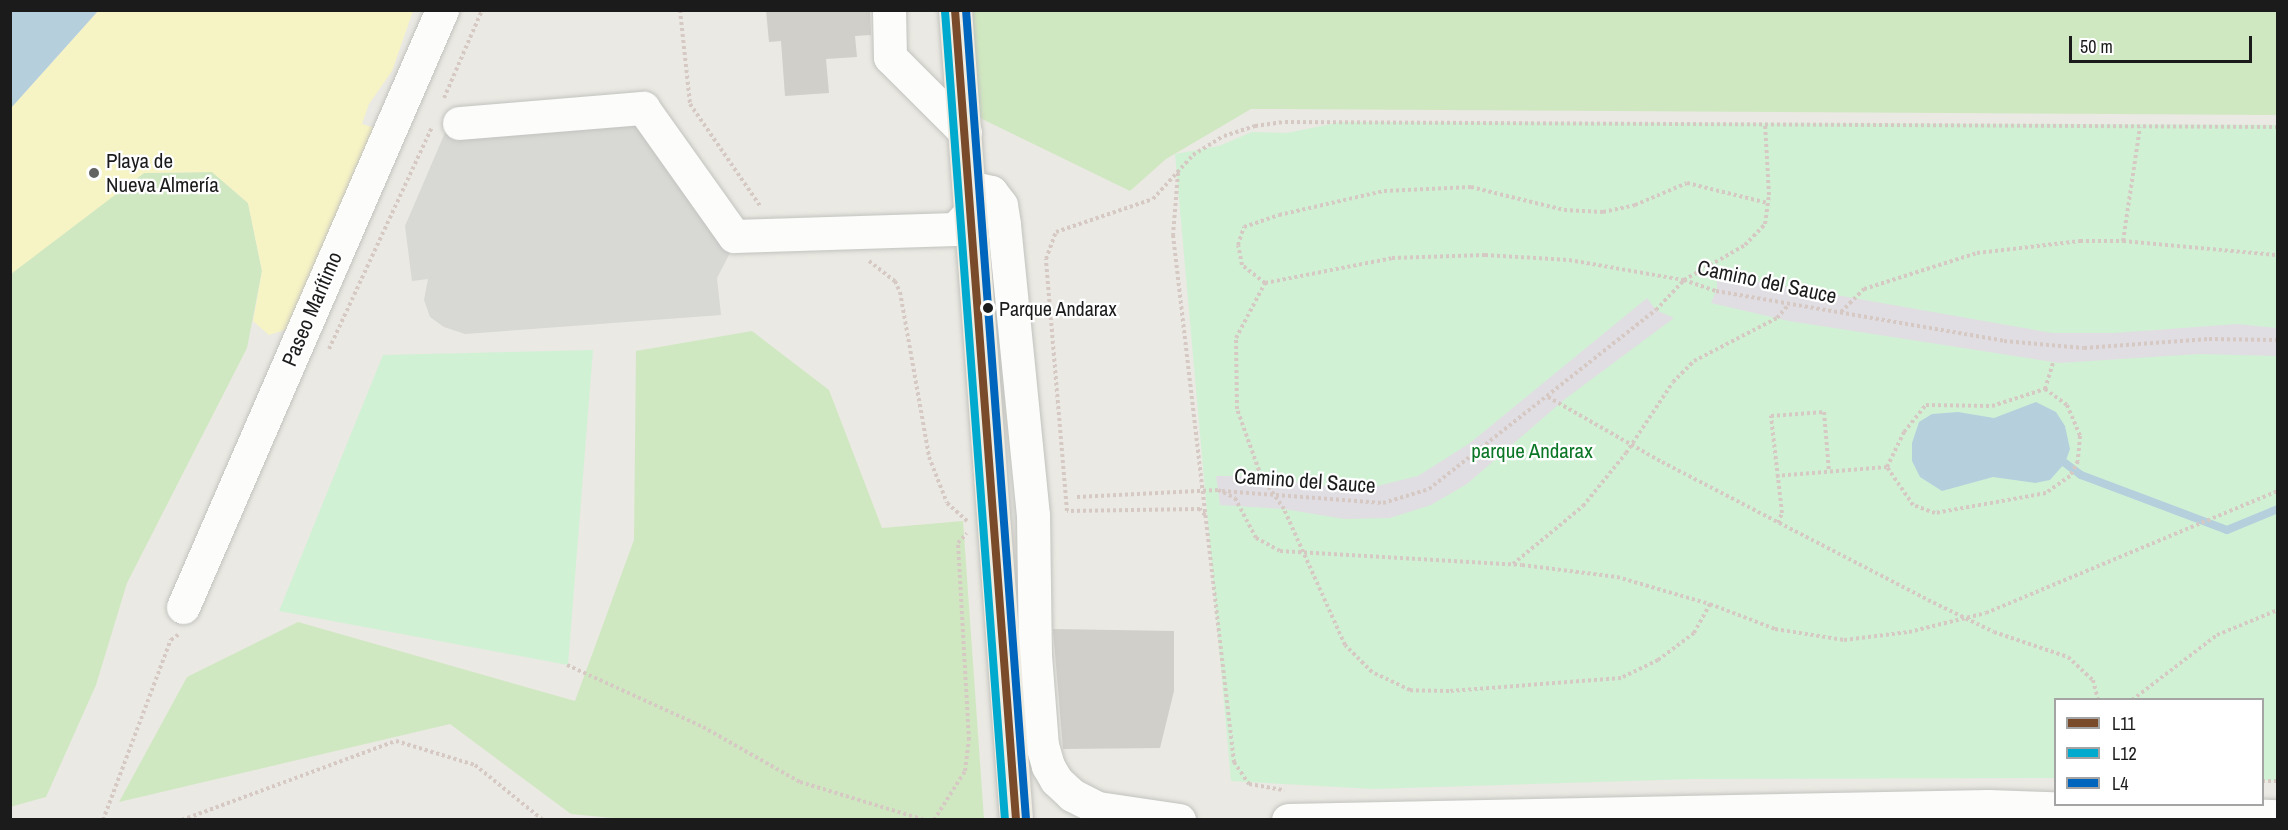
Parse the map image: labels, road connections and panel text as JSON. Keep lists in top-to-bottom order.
{
  "streets": {
    "street": ["Paseo Marítimo"],
    "path": ["Camino del Sauce"]
  },
  "parks": ["parque Andarax"],
  "places": ["Playa de Nueva Almería", "Parque Andarax"],
  "lines": ["transit line L11", "transit line L4", "transit line L12"],
  "legend": ["L11", "L12", "L4"],
  "scale_bar": "50 m"
}
